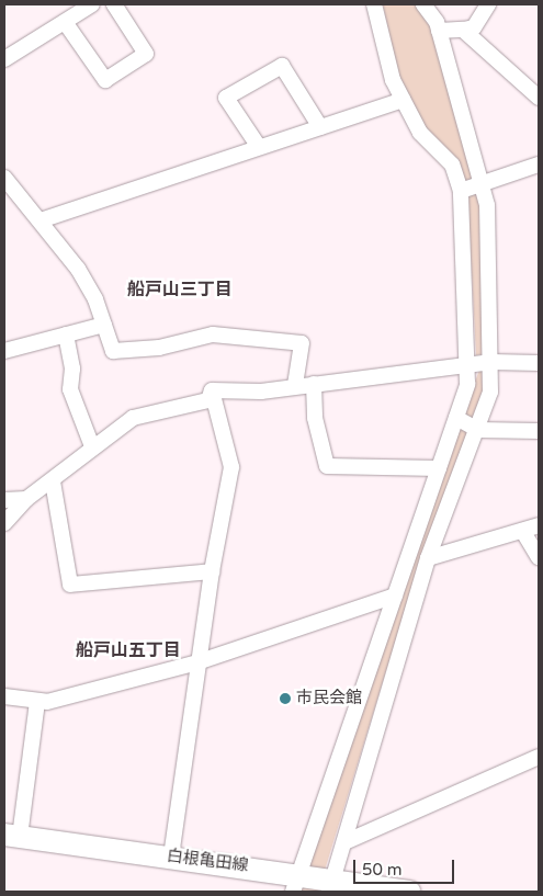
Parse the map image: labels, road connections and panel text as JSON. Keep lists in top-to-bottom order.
{
  "streets": {
    "main road": ["白根亀田線"]
  },
  "districts": ["船戸山三丁目", "船戸山五丁目"],
  "places": ["市民会館"],
  "scale_bar": "50 m"
}
